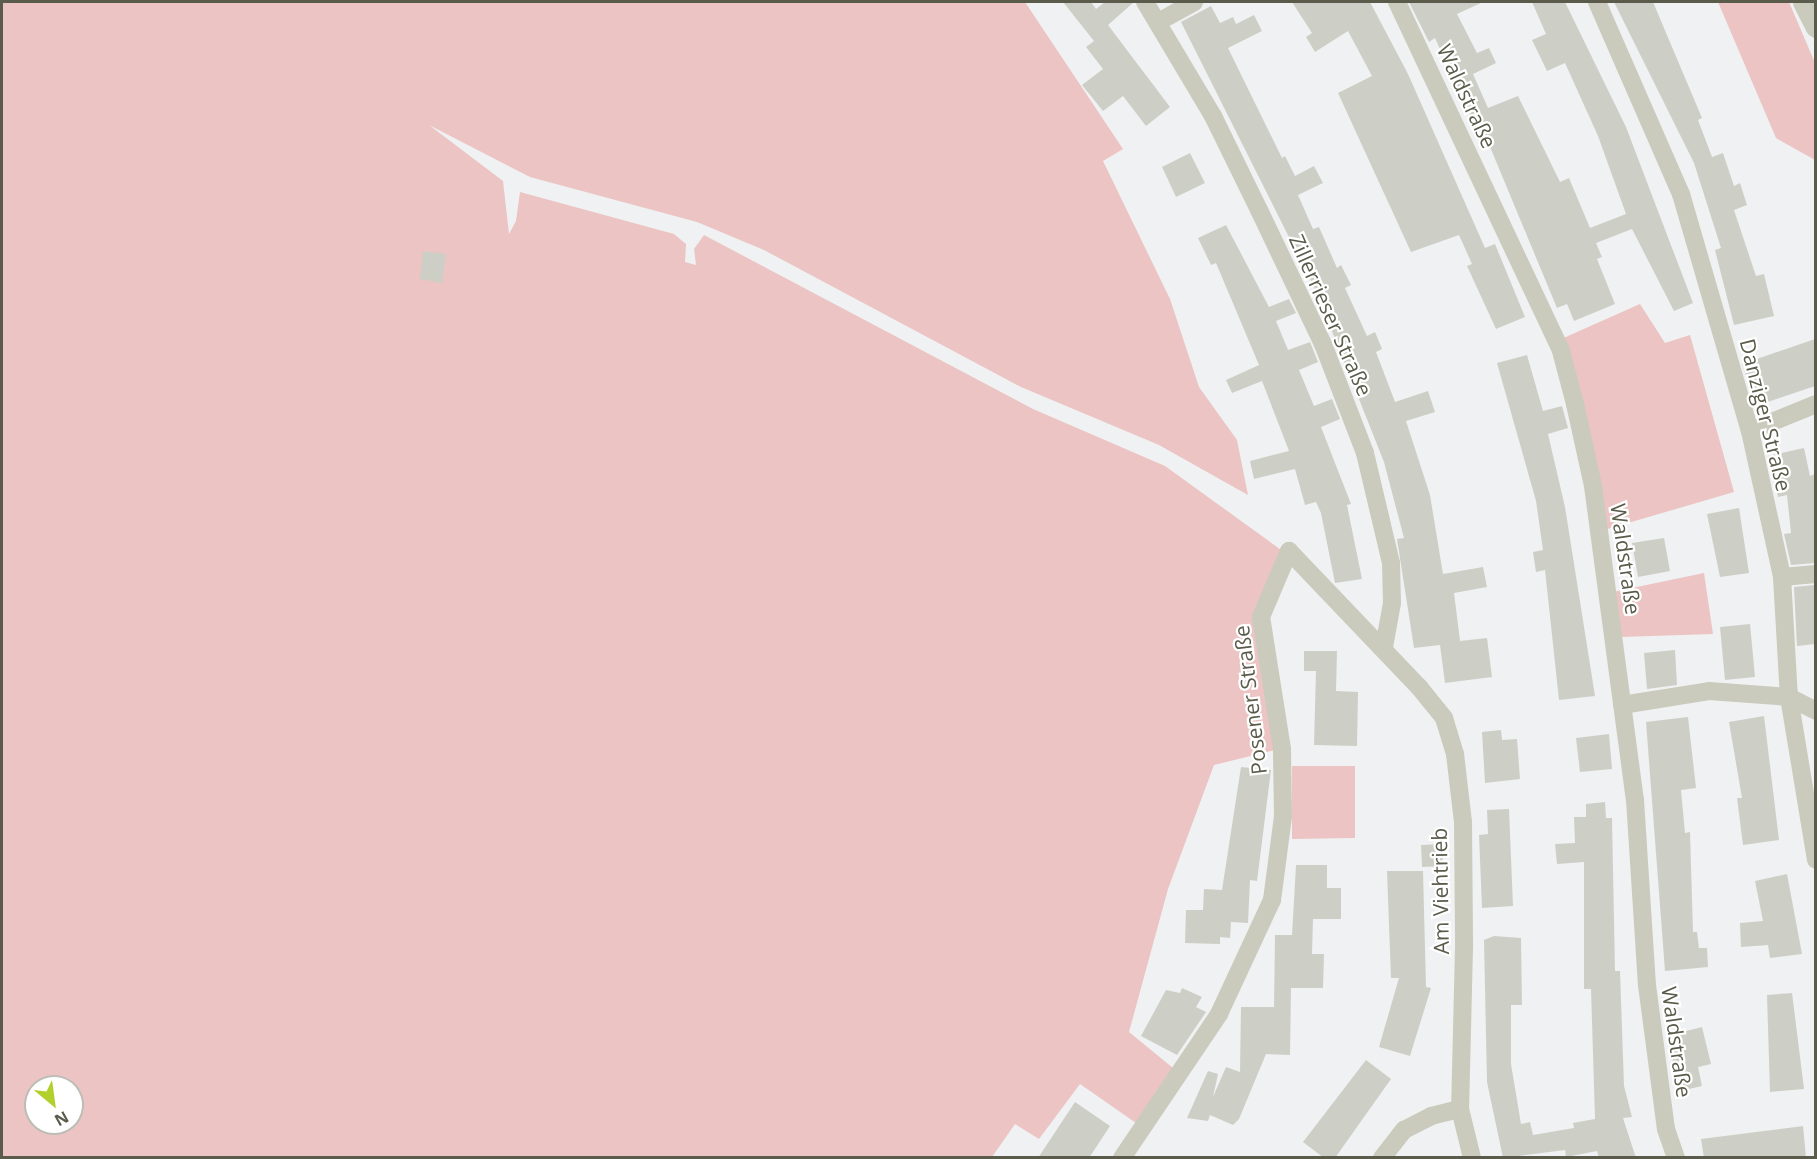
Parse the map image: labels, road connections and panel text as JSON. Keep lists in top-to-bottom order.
{
  "streets": {
    "street": [
      "Waldstraße",
      "Zillerrieser Straße",
      "Danziger Straße",
      "Posener Straße",
      "Am Viehtrieb"
    ]
  },
  "crossings": [
    ["Zillerrieser Straße", "Posener Straße"],
    ["Zillerrieser Straße", "Am Viehtrieb"],
    ["Posener Straße", "Am Viehtrieb"]
  ],
  "north": "bottom right"
}
